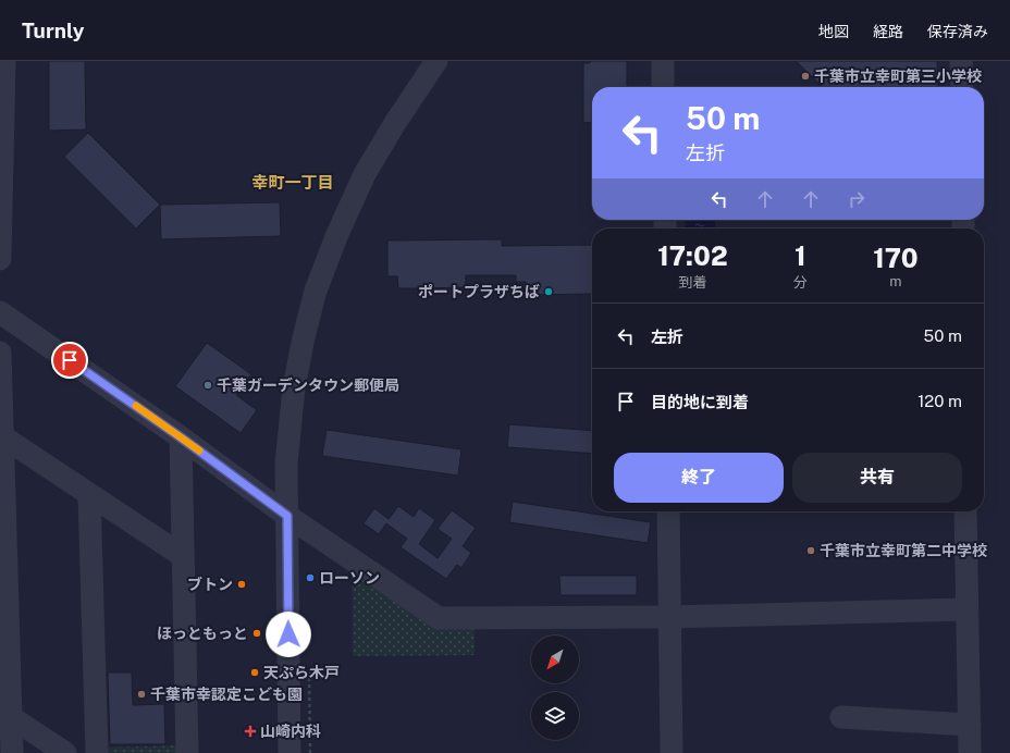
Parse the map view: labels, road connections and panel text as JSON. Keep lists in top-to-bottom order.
{
  "districts": ["幸町一丁目"],
  "places": {
    "other": [
      "千葉市立幸町第三小学校",
      "ポートプラザちば",
      "千葉ガーデンタウン郵便局",
      "千葉市立幸町第二中学校",
      "ローソン",
      "ブトン",
      "ほっともっと",
      "天ぷら木戸",
      "千葉市幸認定こども園"
    ],
    "health": ["山崎内科"]
  },
  "north": "bottom left",
  "page": {
    "header": "Turnly",
    "nav": ["地図", "経路", "保存済み"],
    "turn": ["50 m", "左折"],
    "eta": [
      "17:02",
      "到着",
      "1",
      "分",
      "170",
      "m"
    ],
    "list": [
      {
        "name": "左折",
        "value": "50 m"
      },
      {
        "name": "目的地に到着",
        "value": "120 m"
      }
    ],
    "buttons": ["終了", "共有"]
  }
}
